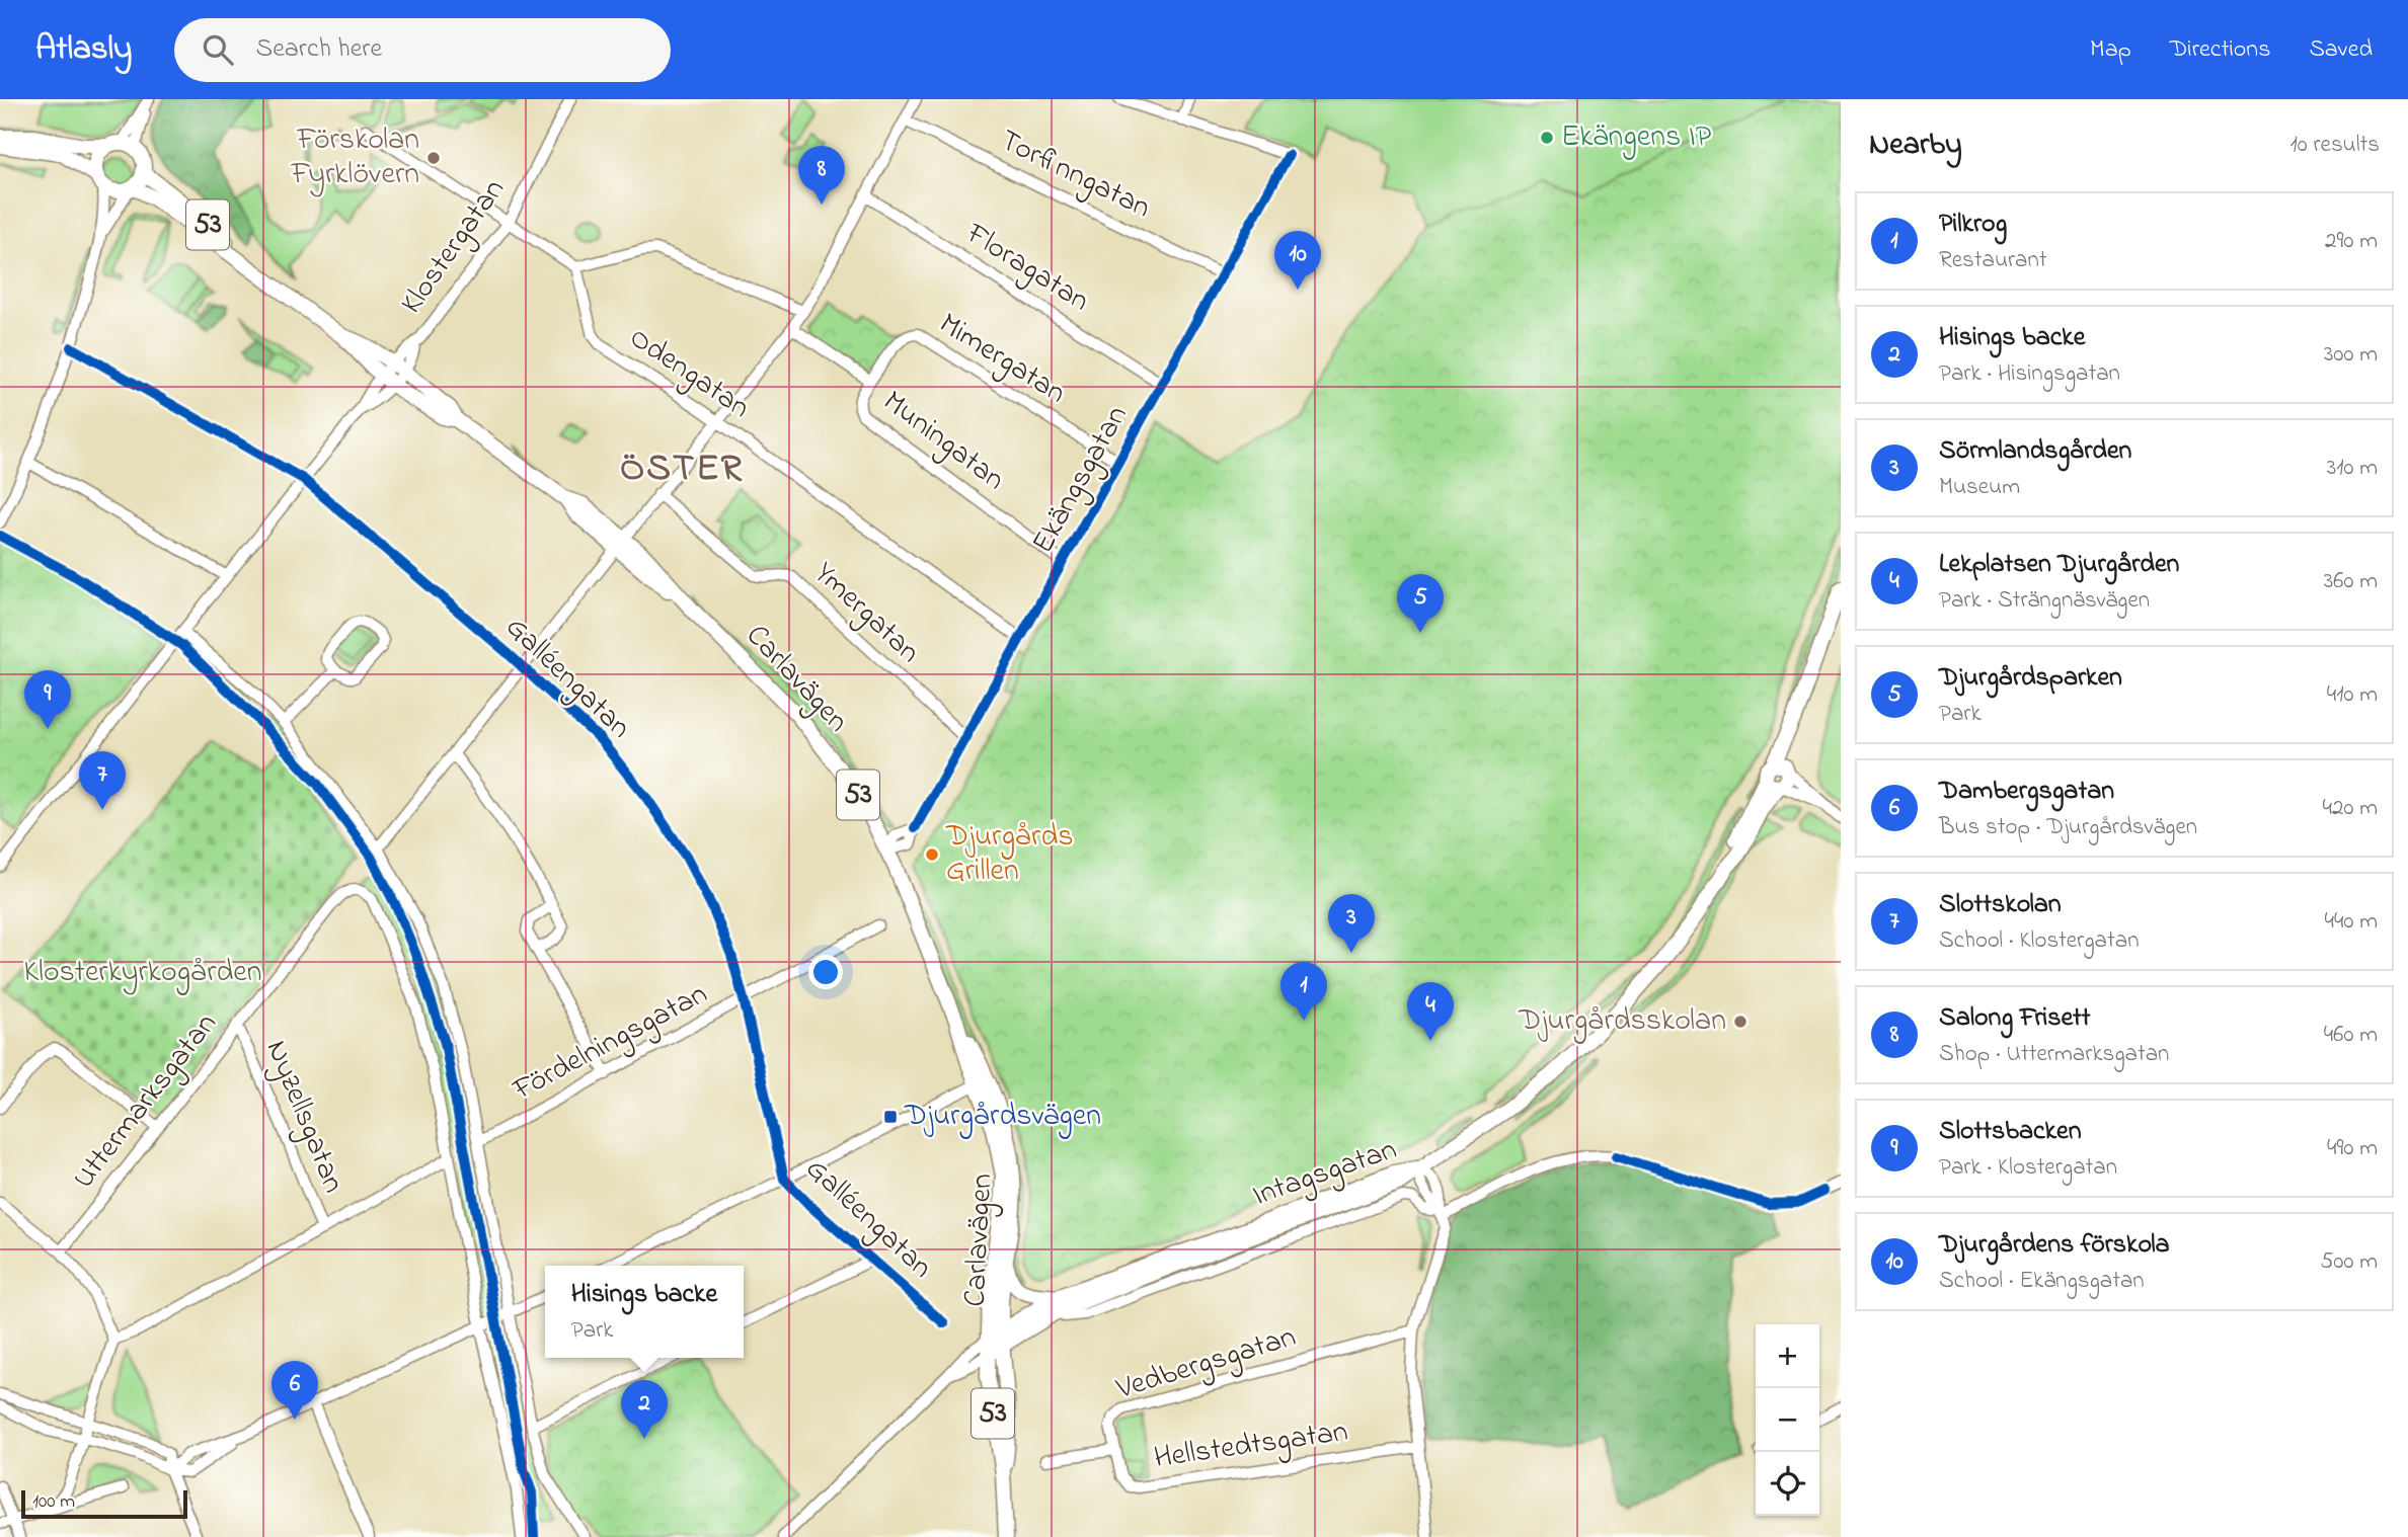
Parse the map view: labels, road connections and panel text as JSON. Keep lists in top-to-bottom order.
{
  "streets": {
    "main road": ["53", "Carlavägen", "Intagsgatan"],
    "street": [
      "Torfinngatan",
      "Klostergatan",
      "Floragatan",
      "Mimergatan",
      "Odengatan",
      "Muningatan",
      "Ekängsgatan",
      "Ymergatan",
      "Galléengatan",
      "Fördelningsgatan",
      "Uttermarksgatan",
      "Nyzellsgatan",
      "Vedbergsgatan",
      "Hellstedtsgatan"
    ]
  },
  "crossings": [
    ["Torfinngatan", "Ekängsgatan"],
    ["53", "Carlavägen"],
    ["Klostergatan", "Galléengatan"],
    ["Klostergatan", "Carlavägen"],
    ["Floragatan", "Ekängsgatan"],
    ["Mimergatan", "Muningatan"],
    ["Mimergatan", "Ekängsgatan"],
    ["Odengatan", "Ekängsgatan"],
    ["Muningatan", "Ekängsgatan"],
    ["Ekängsgatan", "Ymergatan"],
    ["Ekängsgatan", "Carlavägen"],
    ["Galléengatan", "Fördelningsgatan"],
    ["Carlavägen", "Intagsgatan"],
    ["Uttermarksgatan", "Nyzellsgatan"],
    ["Vedbergsgatan", "Hellstedtsgatan"]
  ],
  "districts": ["ÖSTER"],
  "parks": ["Klosterkyrkogården"],
  "places": {
    "other": [
      "Ekängens IP",
      "Förskolan Fyrklövern",
      "Djurgårds Grillen",
      "Djurgårdsskolan"
    ],
    "transit": ["Djurgårdsvägen"]
  },
  "scale_bar": "100 m",
  "page": {
    "header": "Atlasly",
    "search": "Search here",
    "nav": ["Map", "Directions", "Saved"],
    "heading": ["Nearby", "10 results"],
    "pins": [
      "8",
      "10",
      "5",
      "9",
      "7",
      "3",
      "1",
      "4",
      "6",
      "2"
    ],
    "list": [
      {
        "mark": "1",
        "name": "Pilkrog",
        "note": "Restaurant",
        "value": "290 m"
      },
      {
        "mark": "2",
        "name": "Hisings backe",
        "note": "Park · Hisingsgatan",
        "value": "300 m"
      },
      {
        "mark": "3",
        "name": "Sörmlandsgården",
        "note": "Museum",
        "value": "310 m"
      },
      {
        "mark": "4",
        "name": "Lekplatsen Djurgården",
        "note": "Park · Strängnäsvägen",
        "value": "360 m"
      },
      {
        "mark": "5",
        "name": "Djurgårdsparken",
        "note": "Park",
        "value": "410 m"
      },
      {
        "mark": "6",
        "name": "Dambergsgatan",
        "note": "Bus stop · Djurgårdsvägen",
        "value": "420 m"
      },
      {
        "mark": "7",
        "name": "Slottskolan",
        "note": "School · Klostergatan",
        "value": "440 m"
      },
      {
        "mark": "8",
        "name": "Salong Frisett",
        "note": "Shop · Uttermarksgatan",
        "value": "460 m"
      },
      {
        "mark": "9",
        "name": "Slottsbacken",
        "note": "Park · Klostergatan",
        "value": "490 m"
      },
      {
        "mark": "10",
        "name": "Djurgårdens förskola",
        "note": "School · Ekängsgatan",
        "value": "500 m"
      }
    ],
    "popup": ["Hisings backe", "Park"],
    "map_buttons": ["+", "−"],
    "scale": "100 m"
  }
}
